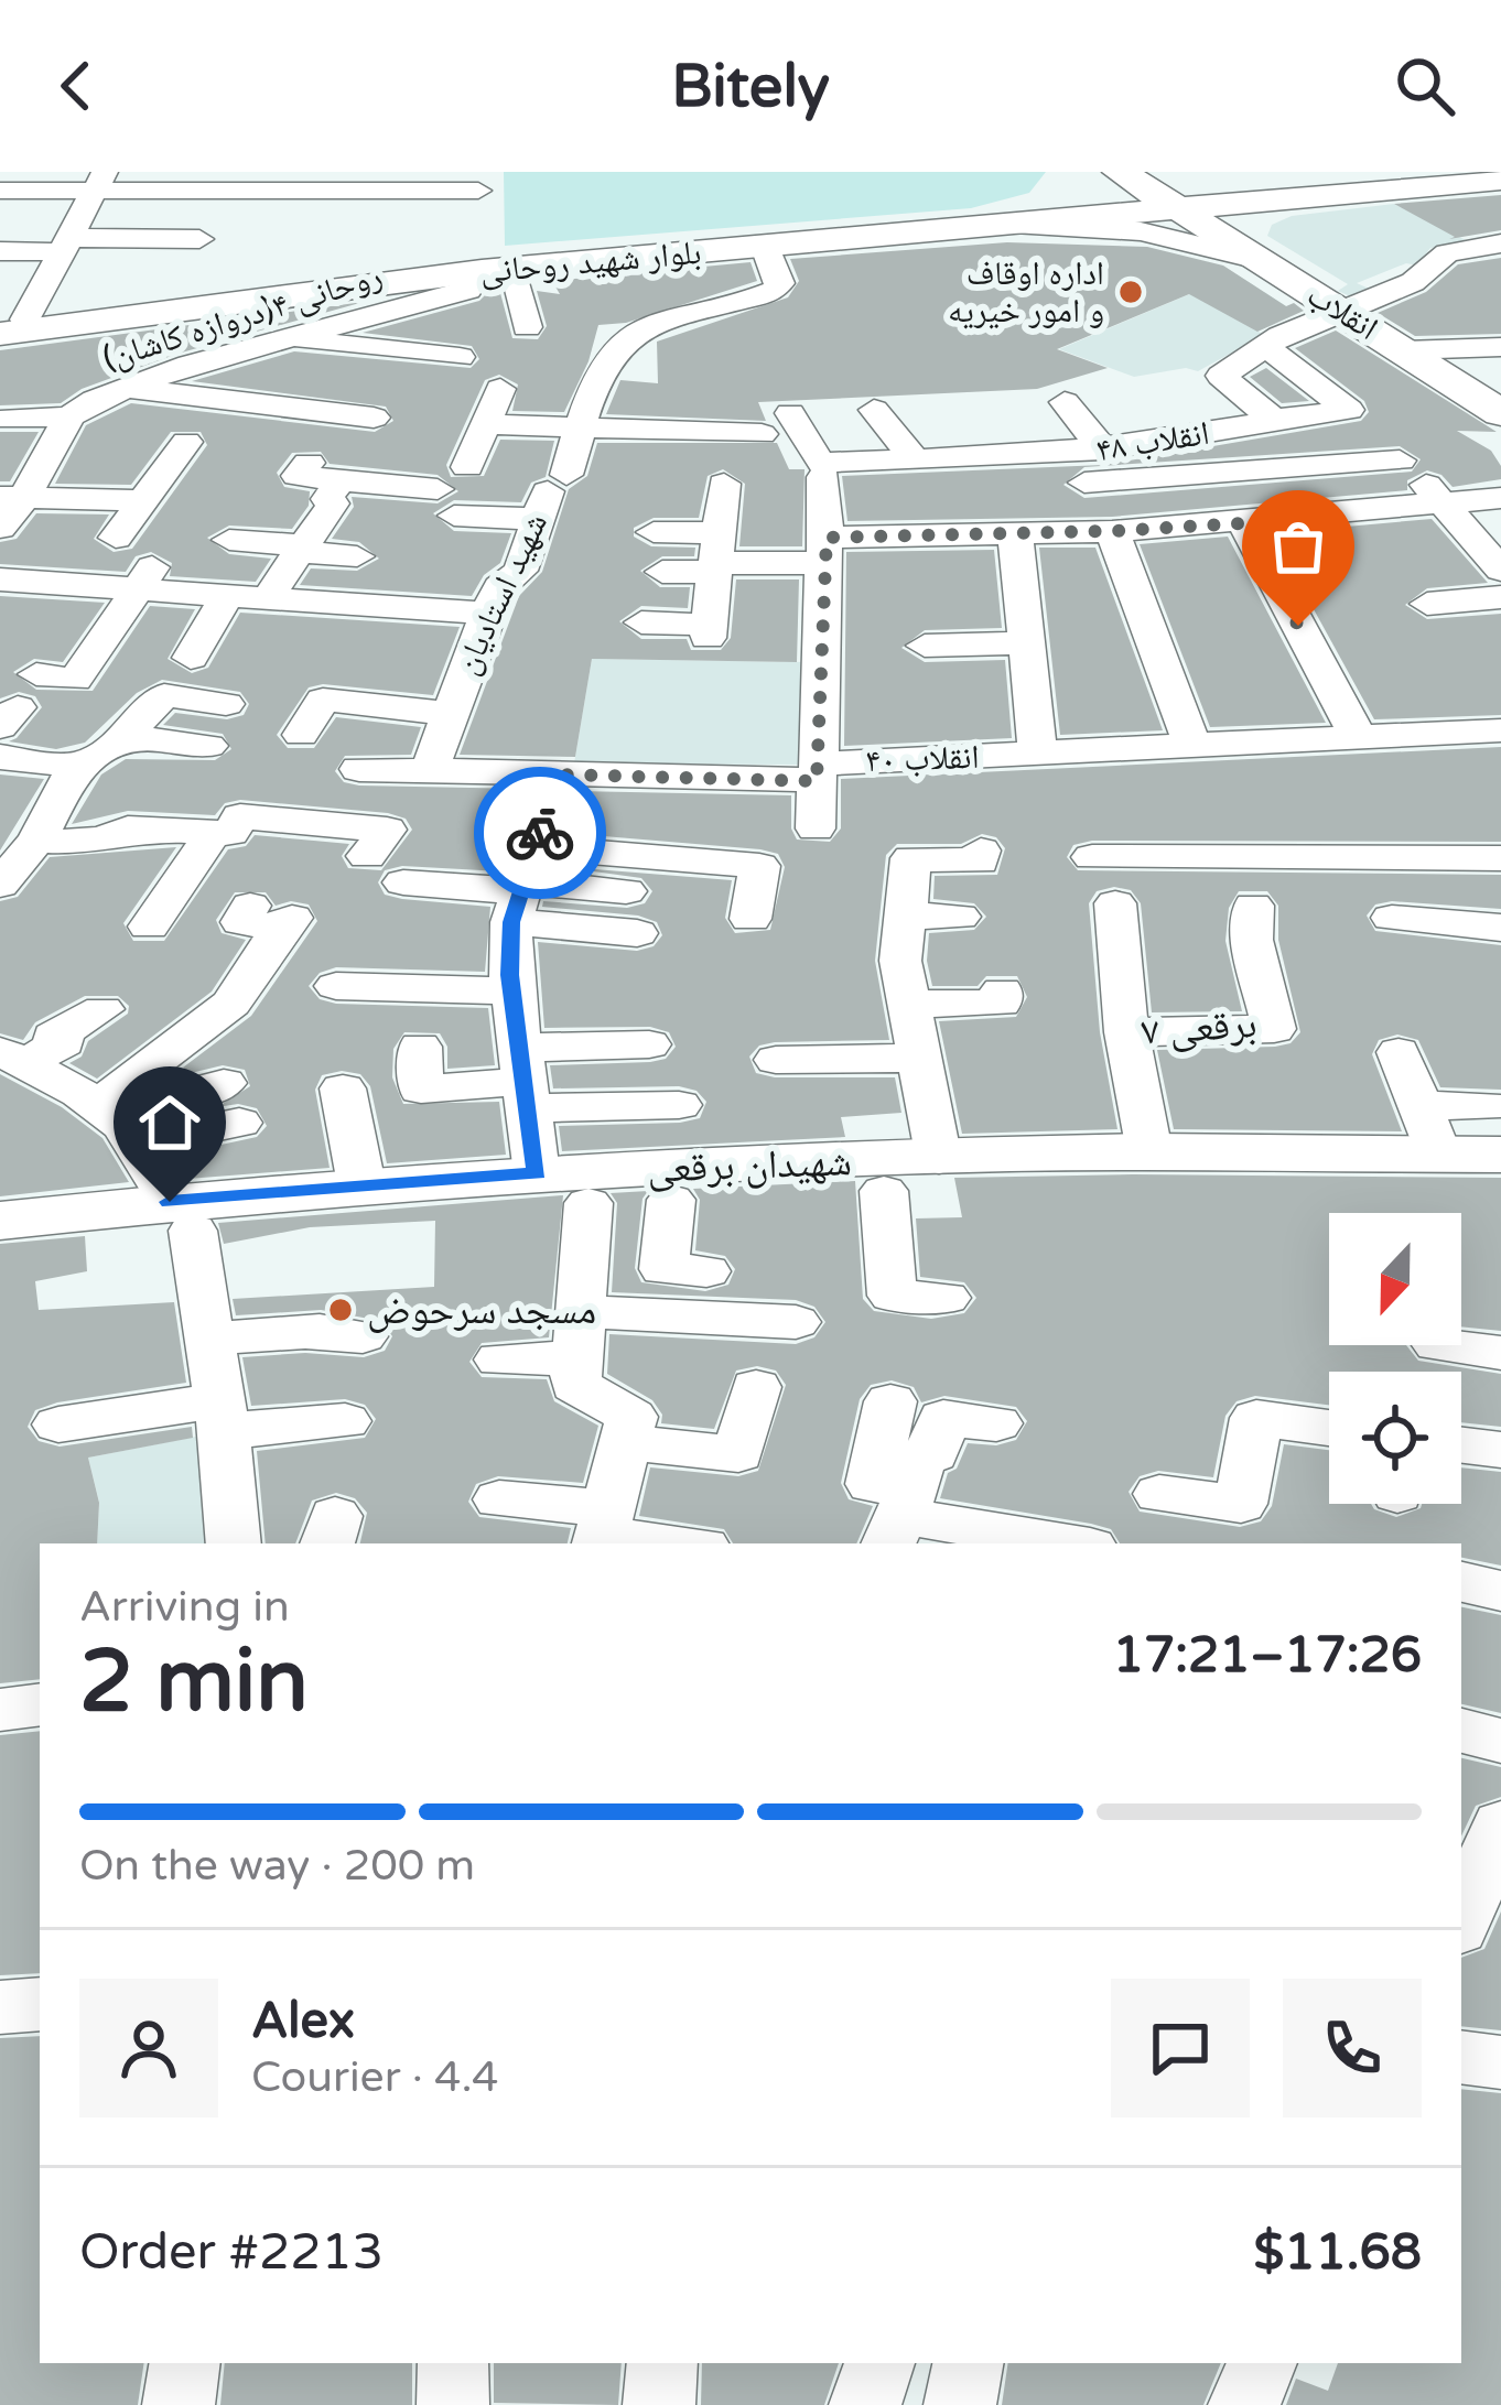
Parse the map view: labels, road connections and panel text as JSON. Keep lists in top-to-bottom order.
{
  "streets": {
    "main road": ["بلوار شهید روحانی", "انقلاب", "شهیدان برقعی"],
    "street": [
      "روحانی ۴(دروازه کاشان)",
      "انقلاب ۴۸",
      "شهید استادیان",
      "انقلاب ۴۰",
      "برقعی ۷"
    ]
  },
  "crossings": [
    ["بلوار شهید روحانی", "انقلاب"],
    ["بلوار شهید روحانی", "روحانی ۴(دروازه کاشان)"],
    ["بلوار شهید روحانی", "شهید استادیان"],
    ["انقلاب", "انقلاب ۴۸"],
    ["شهید استادیان", "انقلاب ۴۰"],
    ["برقعی ۷", "شهیدان برقعی"]
  ],
  "places": ["اداره اوقاف و امور خیریه", "مسجد سرحوض"],
  "north": "bottom",
  "page": {
    "header": "Bitely",
    "heading": ["2 min", "Arriving in", "17:21–17:26"],
    "panel": [
      "Alex",
      "Courier · 4.4",
      "Order #2213",
      "$11.68"
    ],
    "bar": "On the way · 200 m"
  }
}
